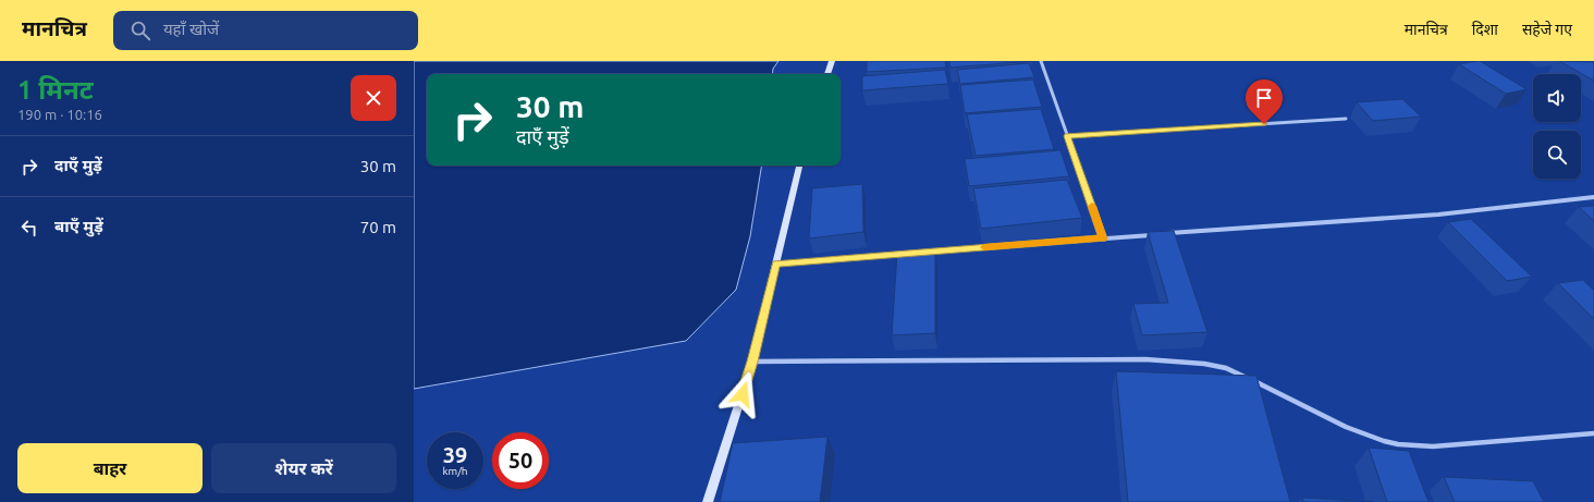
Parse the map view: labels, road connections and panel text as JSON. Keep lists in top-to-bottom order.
{
  "page": {
    "header": "मानचित्र",
    "search": "यहाँ खोजें",
    "nav": ["मानचित्र", "दिशा", "सहेजे गए"],
    "heading": ["1 मिनट", "190 m · 10:16"],
    "turn": ["30 m", "दाएँ मुड़ें"],
    "list": [
      {
        "name": "दाएँ मुड़ें",
        "value": "30 m"
      },
      {
        "name": "बाएँ मुड़ें",
        "value": "70 m"
      }
    ],
    "speed": "39 km/h",
    "limit": "50",
    "buttons": ["बाहर", "शेयर करें"]
  }
}
